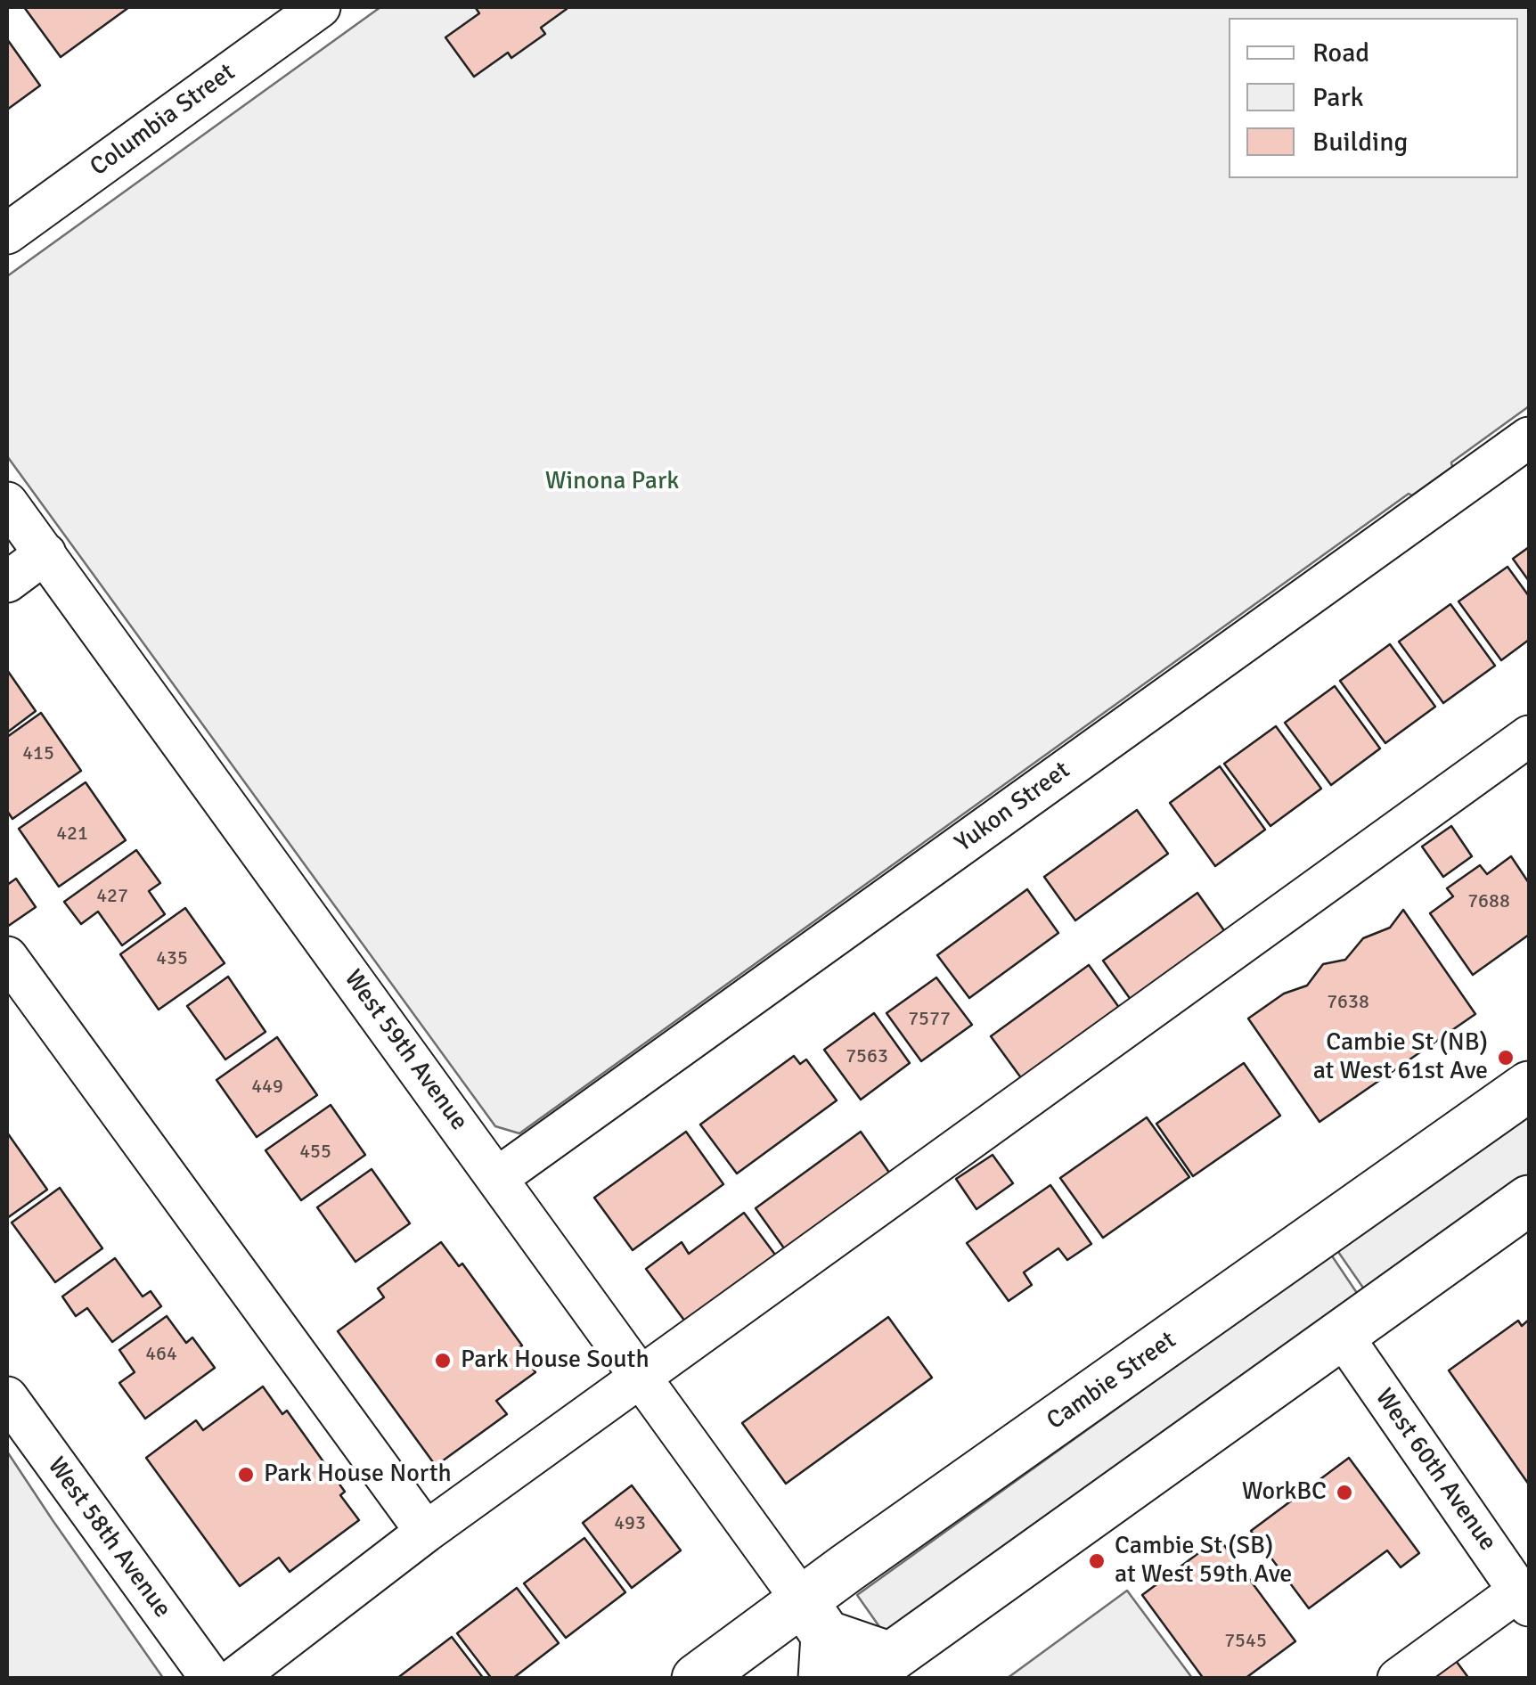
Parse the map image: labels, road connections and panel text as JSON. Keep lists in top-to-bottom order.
{
  "streets": {
    "main road": ["Cambie Street"],
    "street": [
      "Columbia Street",
      "Yukon Street",
      "West 59th Avenue",
      "West 60th Avenue",
      "West 58th Avenue"
    ]
  },
  "crossings": [
    ["Yukon Street", "West 59th Avenue"],
    ["West 59th Avenue", "Cambie Street"]
  ],
  "parks": ["Winona Park"],
  "places": [
    "Cambie St (NB) at West 61st Ave",
    "Park House South",
    "Park House North",
    "WorkBC",
    "Cambie St (SB) at West 59th Ave"
  ],
  "house_numbers": [
    "415",
    "421",
    "427",
    "7688",
    "435",
    "7638",
    "7577",
    "7563",
    "449",
    "455",
    "464",
    "493",
    "7545"
  ],
  "legend": ["Road", "Park", "Building"]
}
